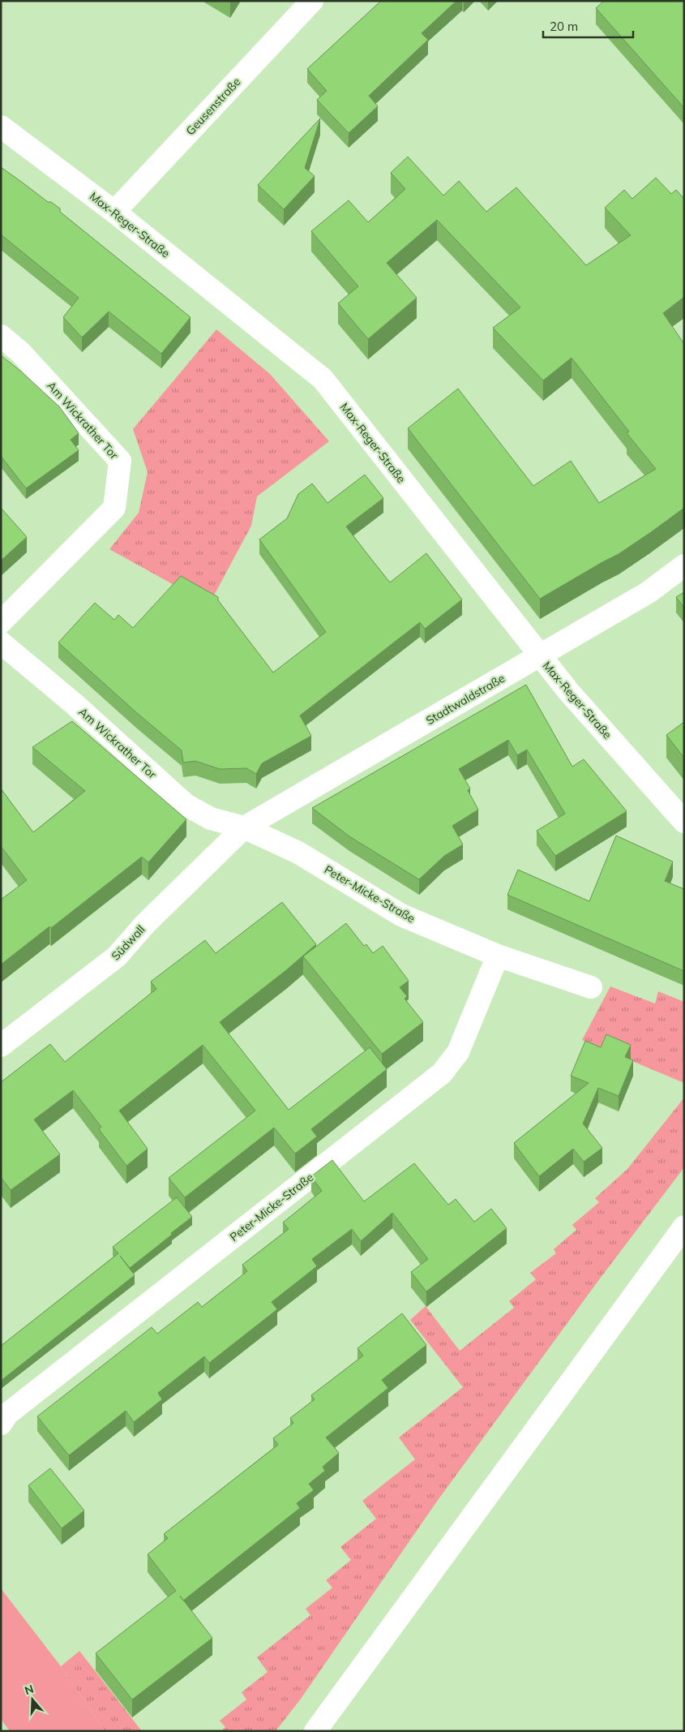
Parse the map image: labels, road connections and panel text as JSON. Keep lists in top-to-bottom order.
{
  "streets": {
    "street": [
      "Geusenstraße",
      "Max-Reger-Straße",
      "Am Wickrather Tor",
      "Stadtwaldstraße",
      "Peter-Micke-Straße",
      "Südwall"
    ]
  },
  "crossings": [
    ["Geusenstraße", "Max-Reger-Straße"],
    ["Max-Reger-Straße", "Stadtwaldstraße"],
    ["Am Wickrather Tor", "Stadtwaldstraße"],
    ["Am Wickrather Tor", "Peter-Micke-Straße"],
    ["Am Wickrather Tor", "Südwall"],
    ["Stadtwaldstraße", "Peter-Micke-Straße"],
    ["Stadtwaldstraße", "Südwall"],
    ["Peter-Micke-Straße", "Südwall"]
  ],
  "scale_bar": "20 m",
  "north": "top"
}
